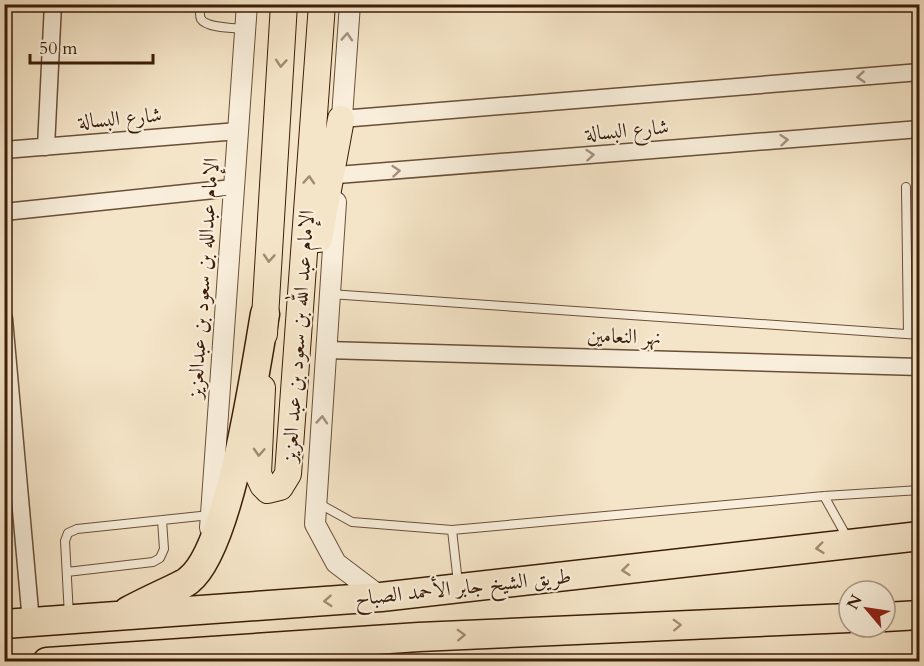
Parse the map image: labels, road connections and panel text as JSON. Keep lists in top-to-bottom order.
{
  "streets": {
    "highway": ["طريق الشيخ جابر الأحمد الصباح"],
    "main road": ["الإمام عبد الله بن سعود بن عبد العزيز"],
    "street": ["شارع البسالة", "الإمام عبدالله بن سعود بن عبدالعزيز", "نهر النعامين"]
  },
  "crossings": [
    ["شارع البسالة", "الإمام عبدالله بن سعود بن عبدالعزيز"]
  ],
  "scale_bar": "50 m",
  "north": "top left"
}
